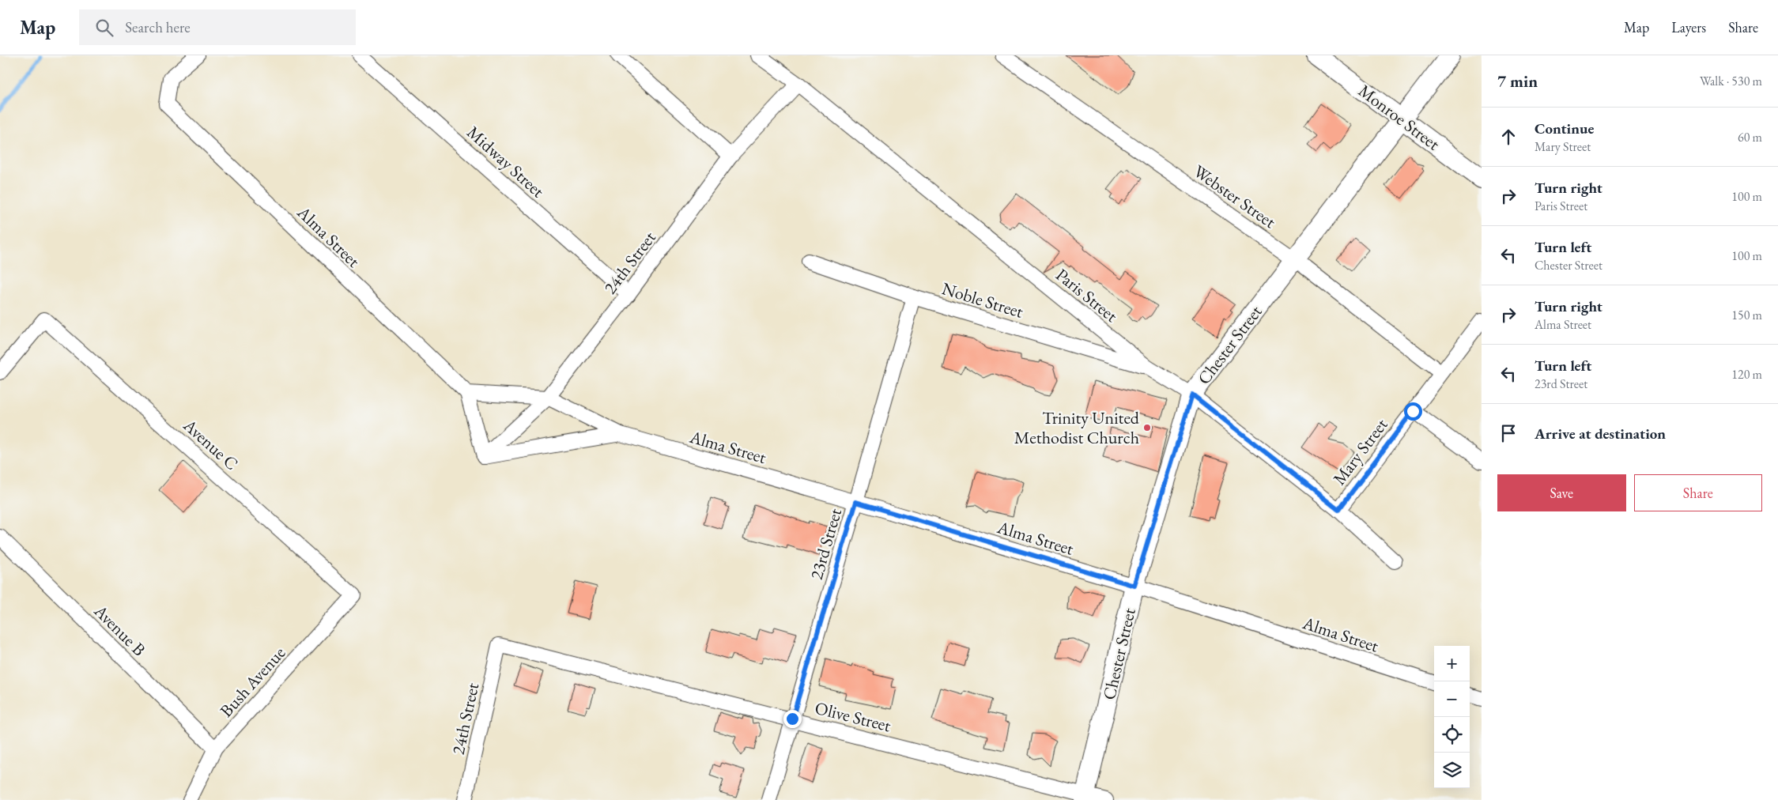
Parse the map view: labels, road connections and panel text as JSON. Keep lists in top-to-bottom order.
{
  "streets": {
    "street": [
      "Monroe Street",
      "Midway Street",
      "Webster Street",
      "Alma Street",
      "24th Street",
      "Paris Street",
      "Noble Street",
      "Chester Street",
      "Avenue C",
      "Mary Street",
      "23rd Street",
      "Avenue B",
      "Bush Avenue",
      "Olive Street"
    ]
  },
  "crossings": [
    ["Monroe Street", "Chester Street"],
    ["Midway Street", "24th Street"],
    ["Webster Street", "Chester Street"],
    ["Webster Street", "Mary Street"],
    ["Alma Street", "24th Street"],
    ["Alma Street", "Chester Street"],
    ["Alma Street", "23rd Street"],
    ["24th Street", "Paris Street"],
    ["24th Street", "Olive Street"],
    ["Paris Street", "Noble Street"],
    ["Paris Street", "Chester Street"],
    ["Paris Street", "Mary Street"],
    ["Noble Street", "23rd Street"],
    ["Chester Street", "Olive Street"],
    ["Avenue C", "Bush Avenue"],
    ["23rd Street", "Olive Street"],
    ["Avenue B", "Bush Avenue"]
  ],
  "places": ["Trinity United Methodist Church"],
  "page": {
    "header": "Map",
    "search": "Search here",
    "nav": ["Map", "Layers", "Share"],
    "heading": ["7 min", "Walk · 530 m"],
    "list": [
      ["Continue", "Mary Street", "60 m"],
      ["Turn right", "Paris Street", "100 m"],
      ["Turn left", "Chester Street", "100 m"],
      ["Turn right", "Alma Street", "150 m"],
      ["Turn left", "23rd Street", "120 m"],
      "Arrive at destination"
    ],
    "buttons": ["Save", "Share"],
    "map_buttons": ["+", "−"]
  }
}
